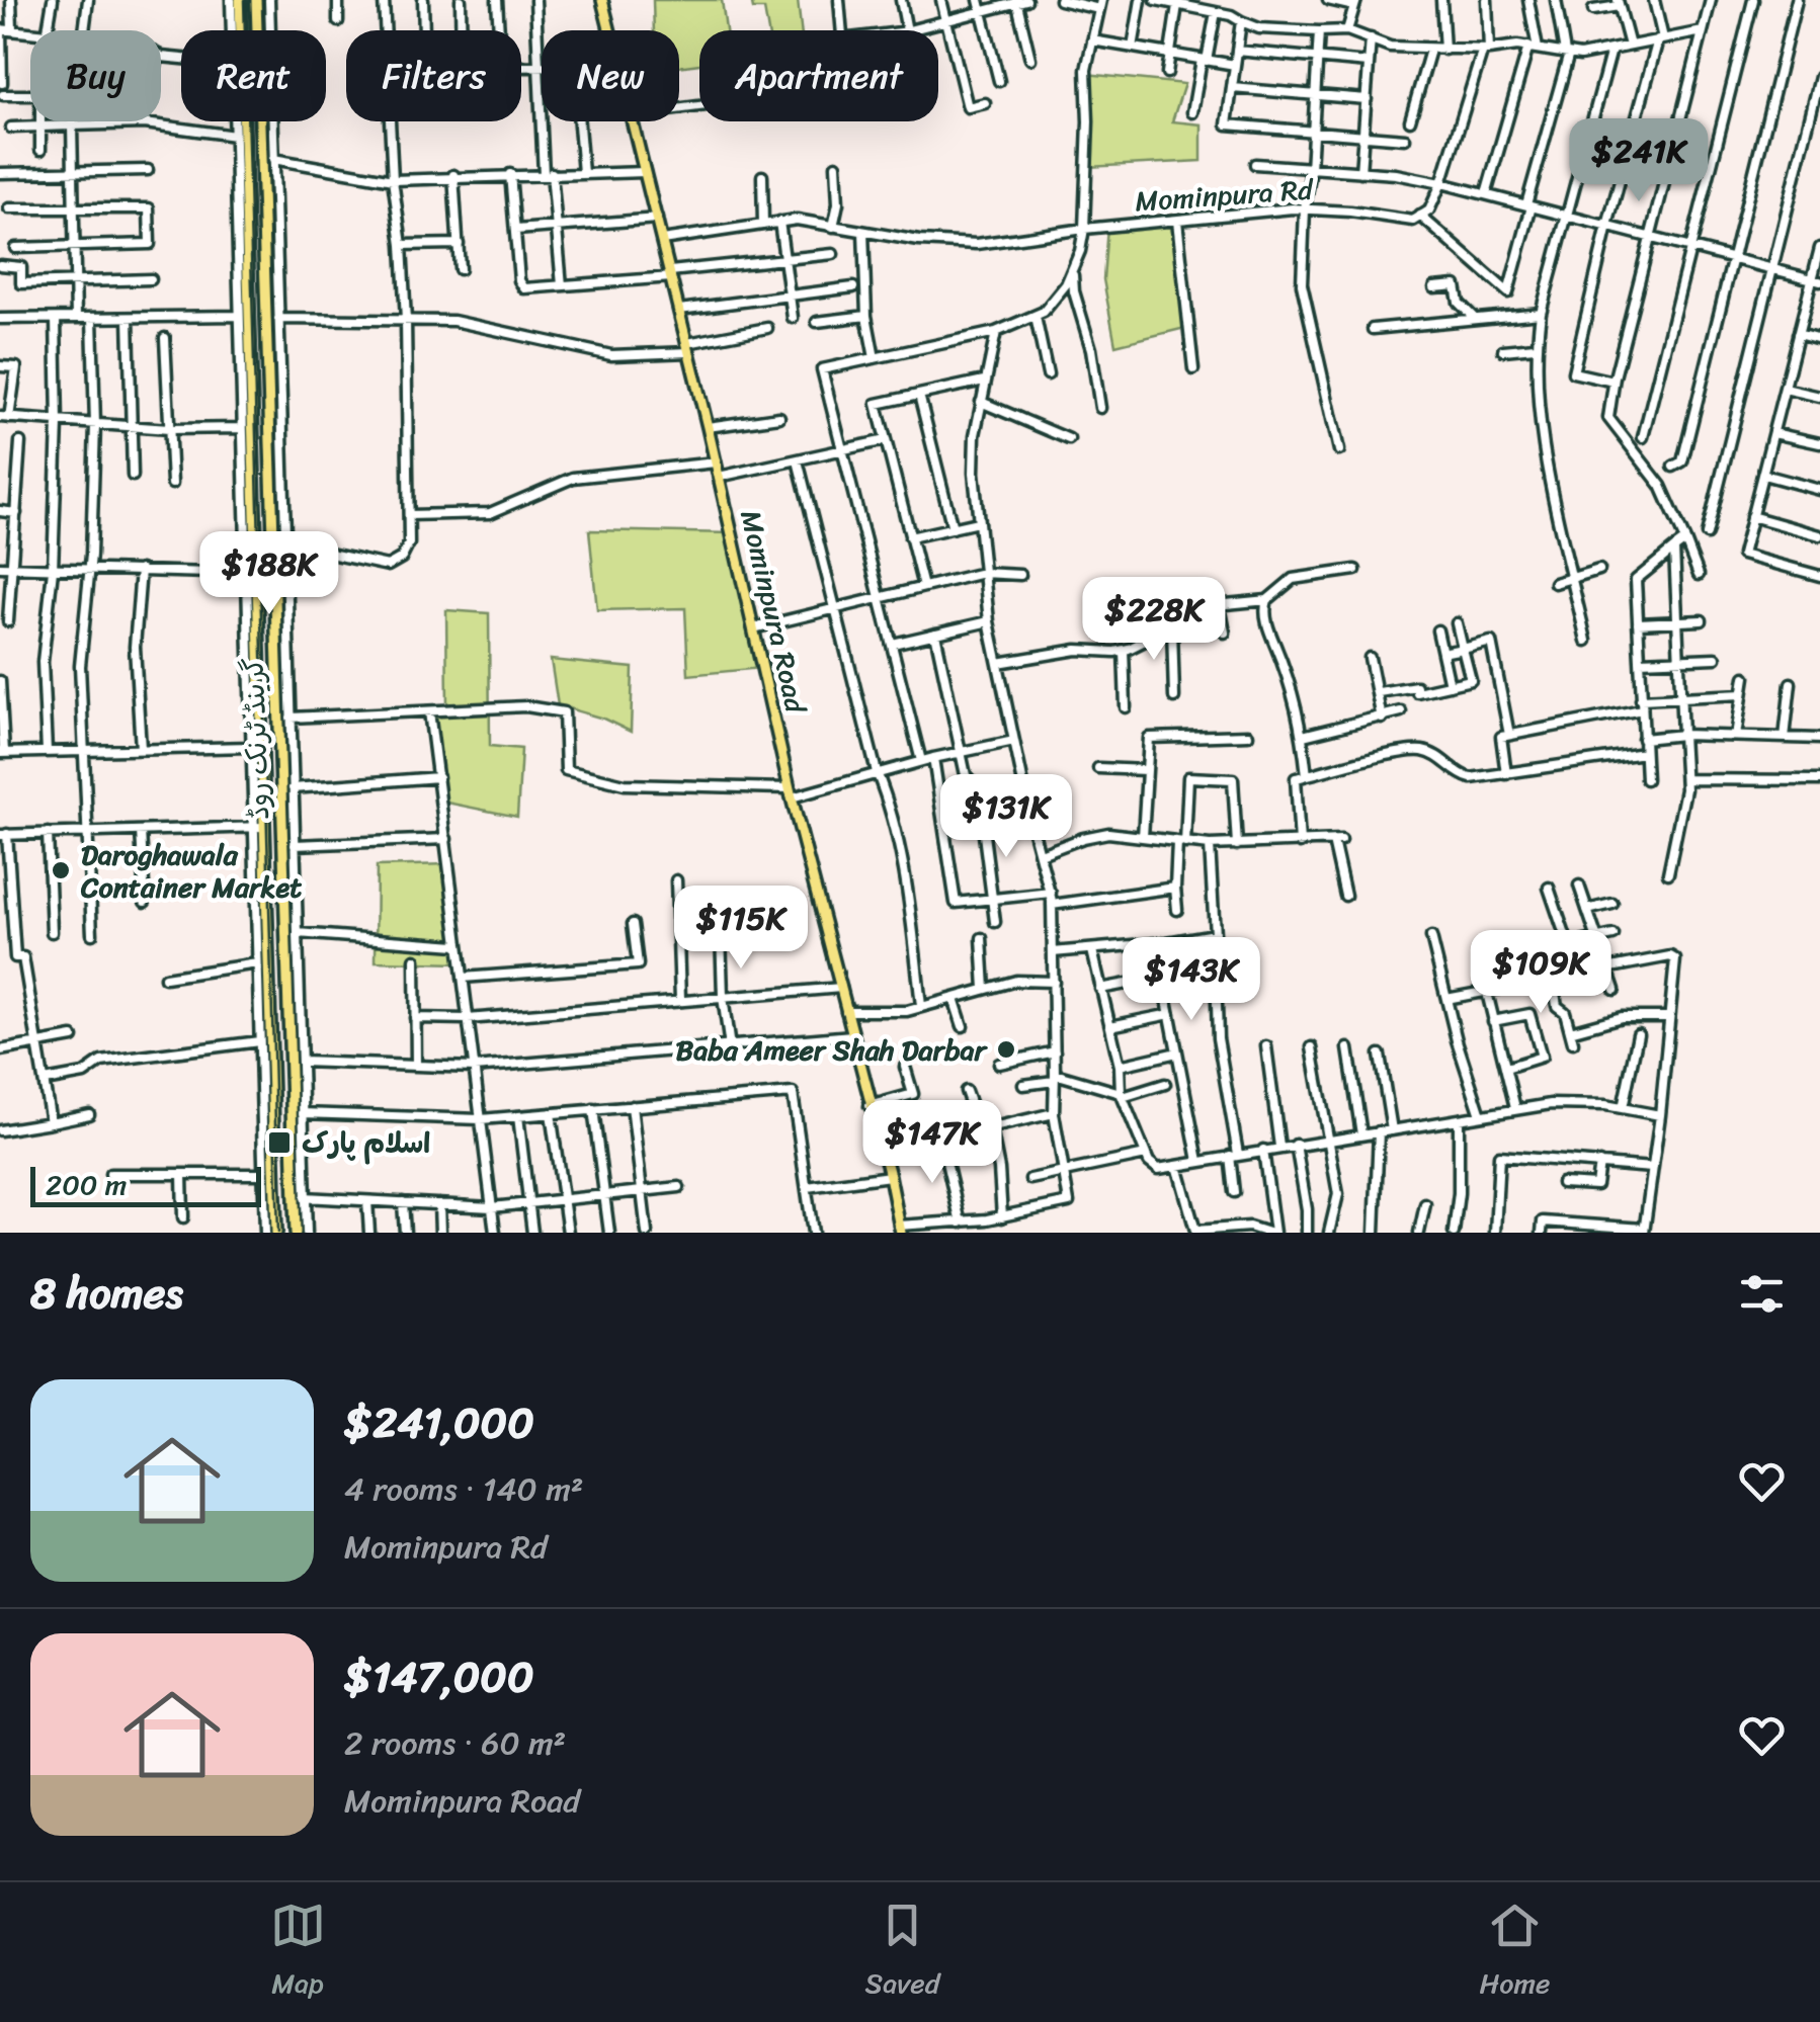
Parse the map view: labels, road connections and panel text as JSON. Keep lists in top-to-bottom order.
{
  "streets": {
    "main road": ["Mominpura Road", "گرینڈ ٹرنک روڈ"],
    "street": ["Mominpura Rd"]
  },
  "crossings": [
    ["Mominpura Rd", "Mominpura Road"]
  ],
  "places": {
    "other": ["Daroghawala Container Market", "Baba Ameer Shah Darbar"],
    "transit": ["اسلام پارک"]
  },
  "scale_bar": "200 m",
  "page": {
    "chip": [
      "Buy",
      "Rent",
      "Filters",
      "New",
      "Apartment"
    ],
    "price": [
      "$241K",
      "$188K",
      "$228K",
      "$131K",
      "$115K",
      "$109K",
      "$143K",
      "$147K"
    ],
    "scale": "200 m",
    "heading": "8 homes",
    "list": [
      {
        "name": "$241,000",
        "note": "4 rooms · 140 m² · Mominpura Rd"
      },
      {
        "name": "$147,000",
        "note": "2 rooms · 60 m² · Mominpura Road"
      }
    ],
    "tabs": ["Map", "Saved", "Home"]
  }
}
